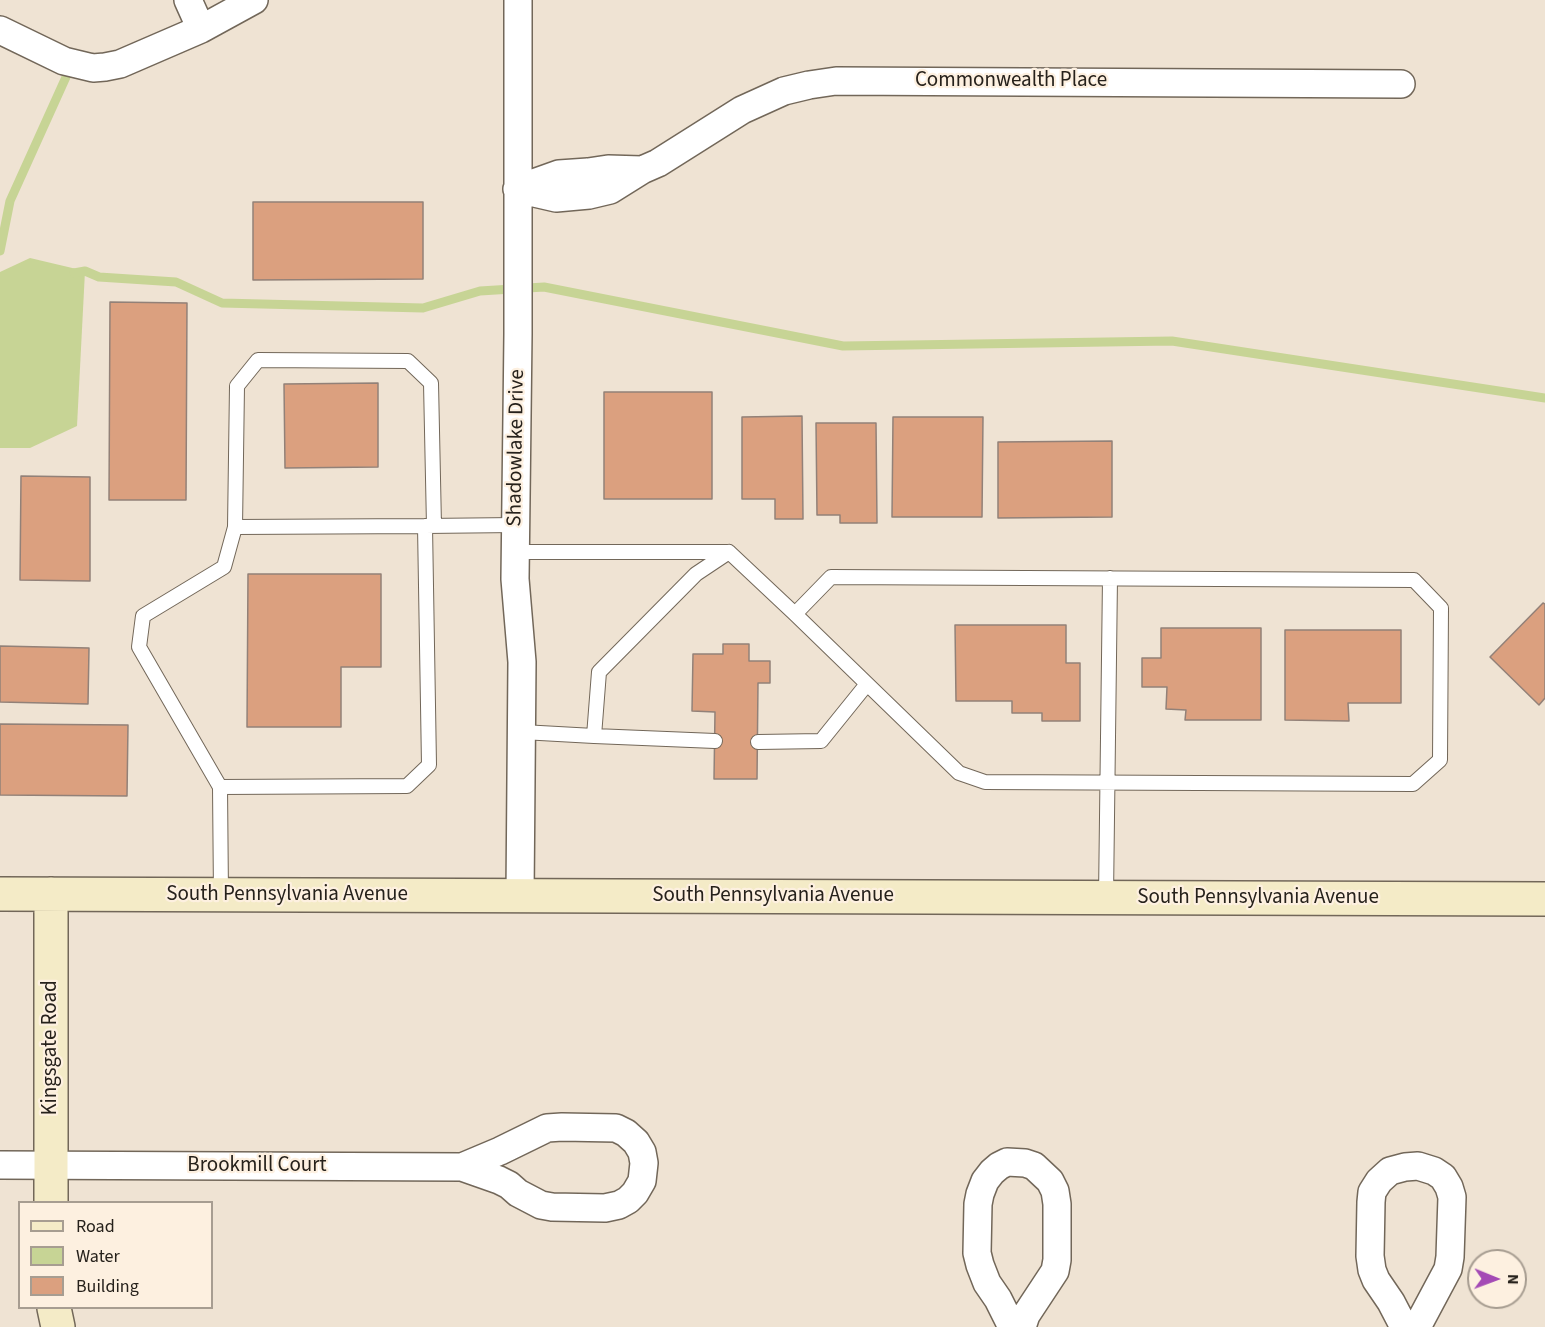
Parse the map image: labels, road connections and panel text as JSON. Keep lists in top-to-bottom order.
{
  "streets": {
    "main road": ["South Pennsylvania Avenue", "Kingsgate Road"],
    "street": ["Commonwealth Place", "Shadowlake Drive", "Brookmill Court"]
  },
  "crossings": [
    ["Commonwealth Place", "Shadowlake Drive"],
    ["Shadowlake Drive", "South Pennsylvania Avenue"],
    ["South Pennsylvania Avenue", "Kingsgate Road"],
    ["Kingsgate Road", "Brookmill Court"]
  ],
  "legend": ["Road", "Water", "Building"],
  "north": "right"
}
